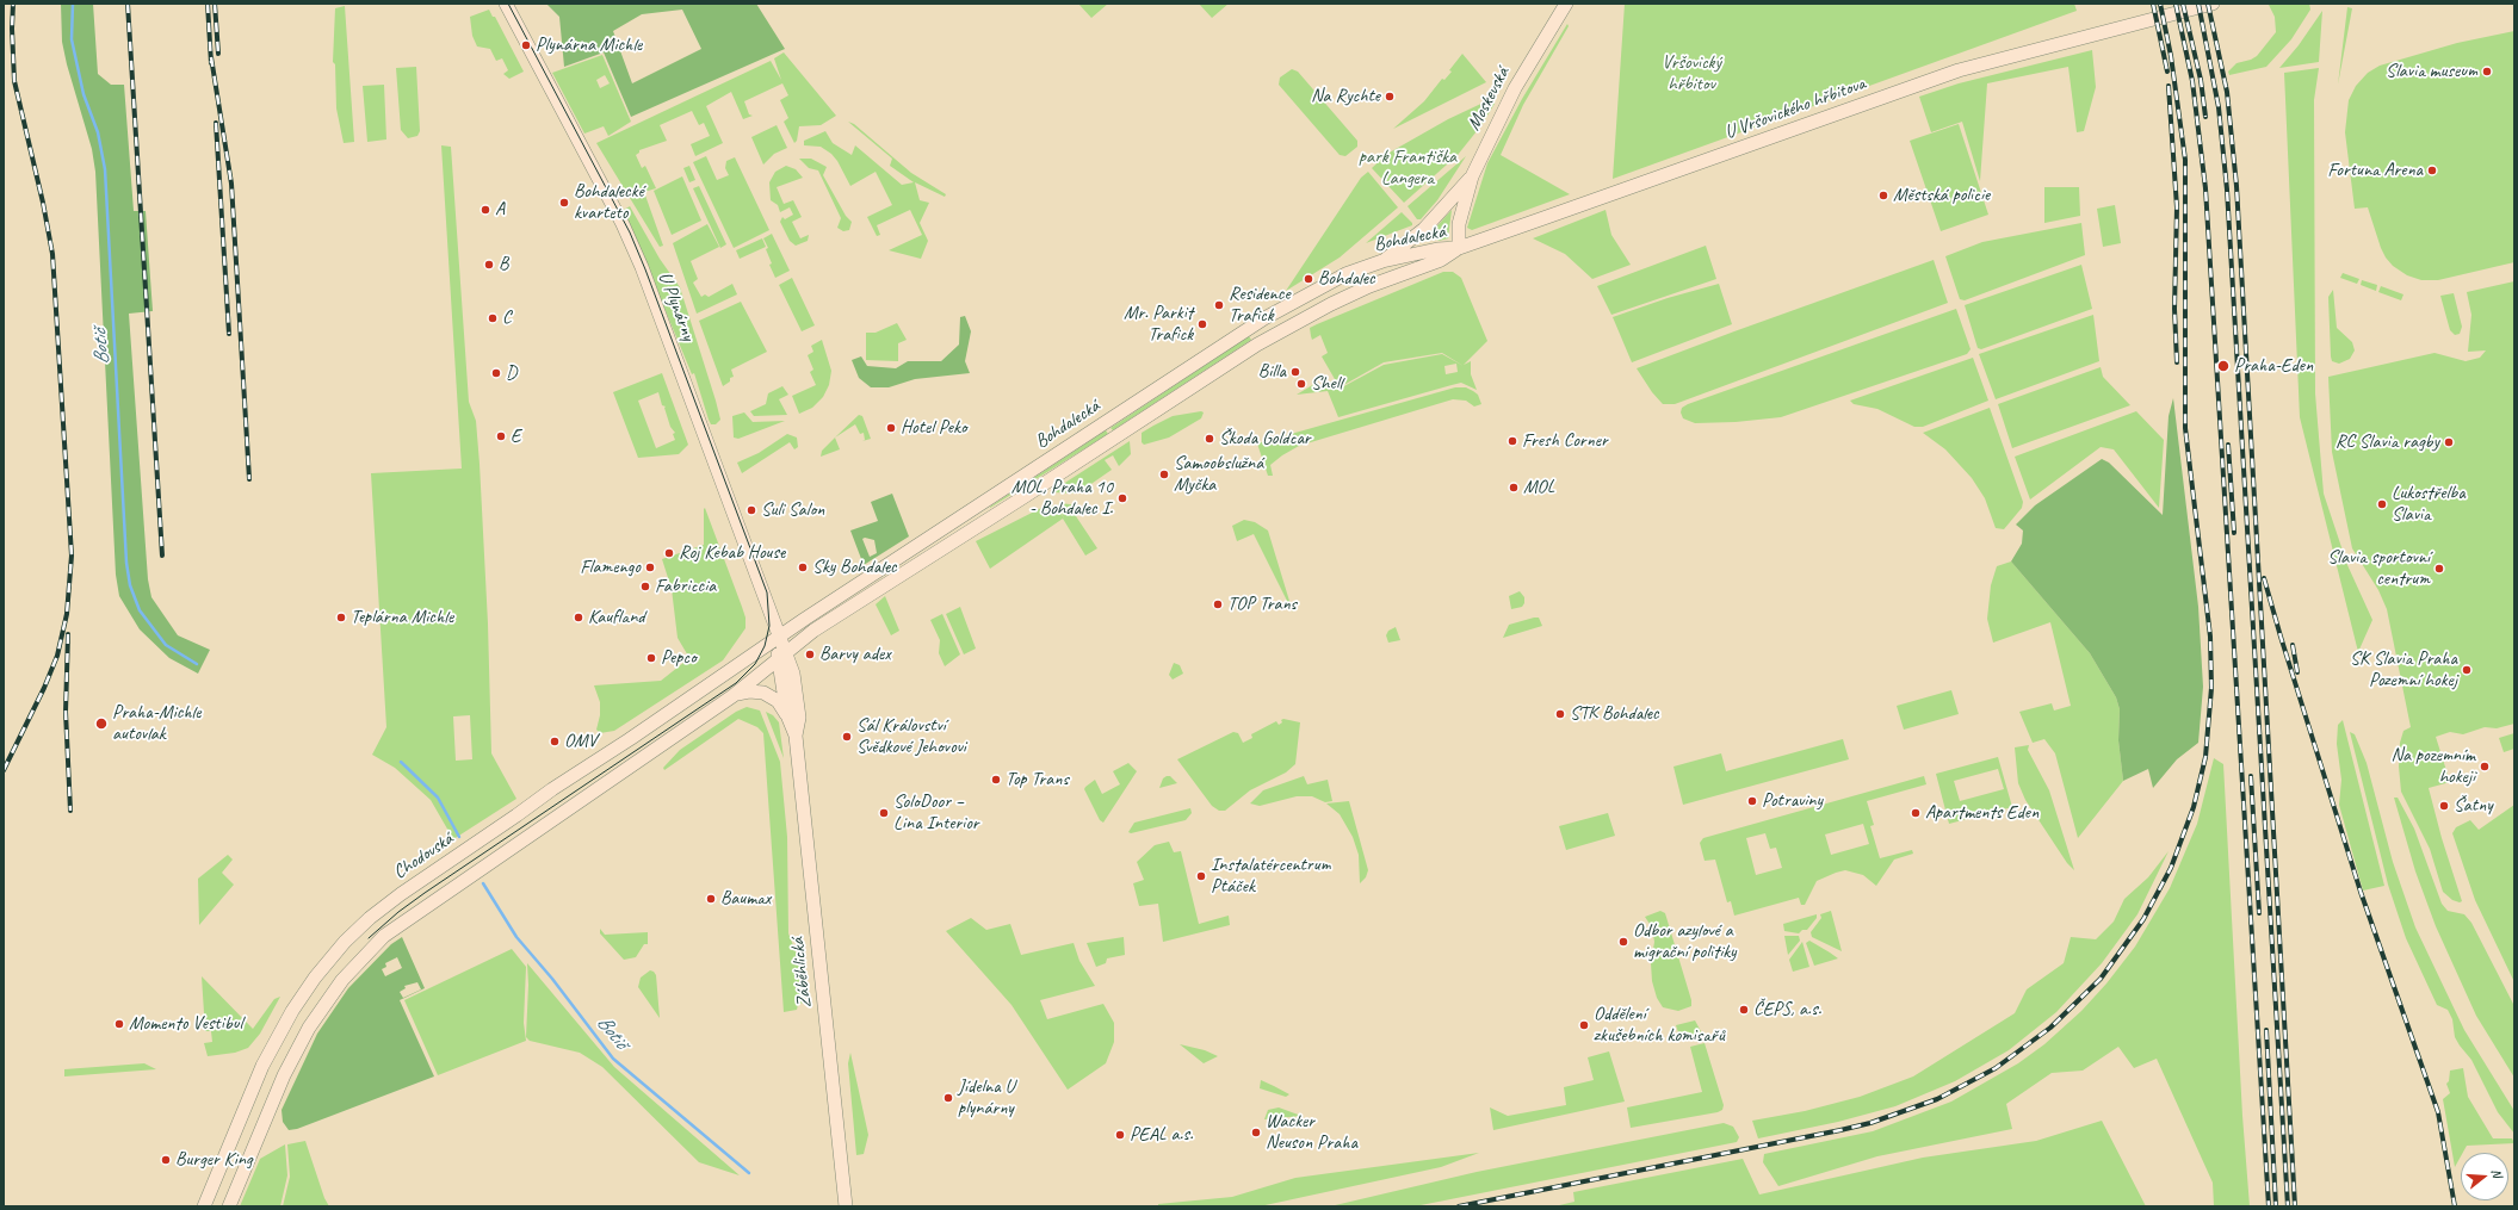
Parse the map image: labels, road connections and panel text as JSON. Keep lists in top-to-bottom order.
{
  "streets": {
    "main road": [
      "Moskevská",
      "U Vršovického hřbitova",
      "Bohdalecká",
      "U Plynárny",
      "Chodovská",
      "Záběhlická"
    ]
  },
  "crossings": [
    ["Moskevská", "U Vršovického hřbitova"],
    ["Moskevská", "Bohdalecká"],
    ["U Vršovického hřbitova", "Bohdalecká"],
    ["Bohdalecká", "U Plynárny"],
    ["Bohdalecká", "Chodovská"],
    ["Bohdalecká", "Záběhlická"],
    ["U Plynárny", "Chodovská"],
    ["U Plynárny", "Záběhlická"],
    ["Chodovská", "Záběhlická"]
  ],
  "water": ["Botič"],
  "parks": ["Vršovický hřbitov", "park Františka Langera"],
  "places": [
    "Plynárna Michle",
    "Slavia museum",
    "Na Rychte",
    "Fortuna Arena",
    "Městská policie",
    "Bohdalecké kvarteto",
    "A",
    "B",
    "Bohdalec",
    "Residence Trafick",
    "C",
    "Mr. Parkit Trafick",
    "Praha-Eden",
    "Billa",
    "D",
    "Shell",
    "Hotel Peko",
    "E",
    "Škoda Goldcar",
    "Fresh Corner",
    "RC Slavia ragby",
    "Samoobslužná Myčka",
    "MOL",
    "MOL, Praha 10 - Bohdalec I.",
    "Lukostřelba Slavia",
    "Suli Salon",
    "Roj Kebab House",
    "Flamengo",
    "Sky Bohdalec",
    "Slavia sportovní centrum",
    "Fabriccia",
    "TOP Trans",
    "Teplárna Michle",
    "Kaufland",
    "Barvy adex",
    "Pepco",
    "SK Slavia Praha Pozemní hokej",
    "STK Bohdalec",
    "Praha-Michle autovlak",
    "Sál Království Svědkové Jehovovi",
    "OMV",
    "Na pozemním hokeji",
    "Top Trans",
    "Potraviny",
    "Šatny",
    "SoloDoor – Lina Interior",
    "Apartments Eden",
    "Instalatércentrum Ptáček",
    "Baumax",
    "Odbor azylové a migrační politiky",
    "ČEPS, a.s.",
    "Momento Vestibul",
    "Oddělení zkušebních komisařů",
    "Jídelna U plynárny",
    "Wacker Neuson Praha",
    "PEAL a.s.",
    "Burger King"
  ],
  "north": "right"
}
